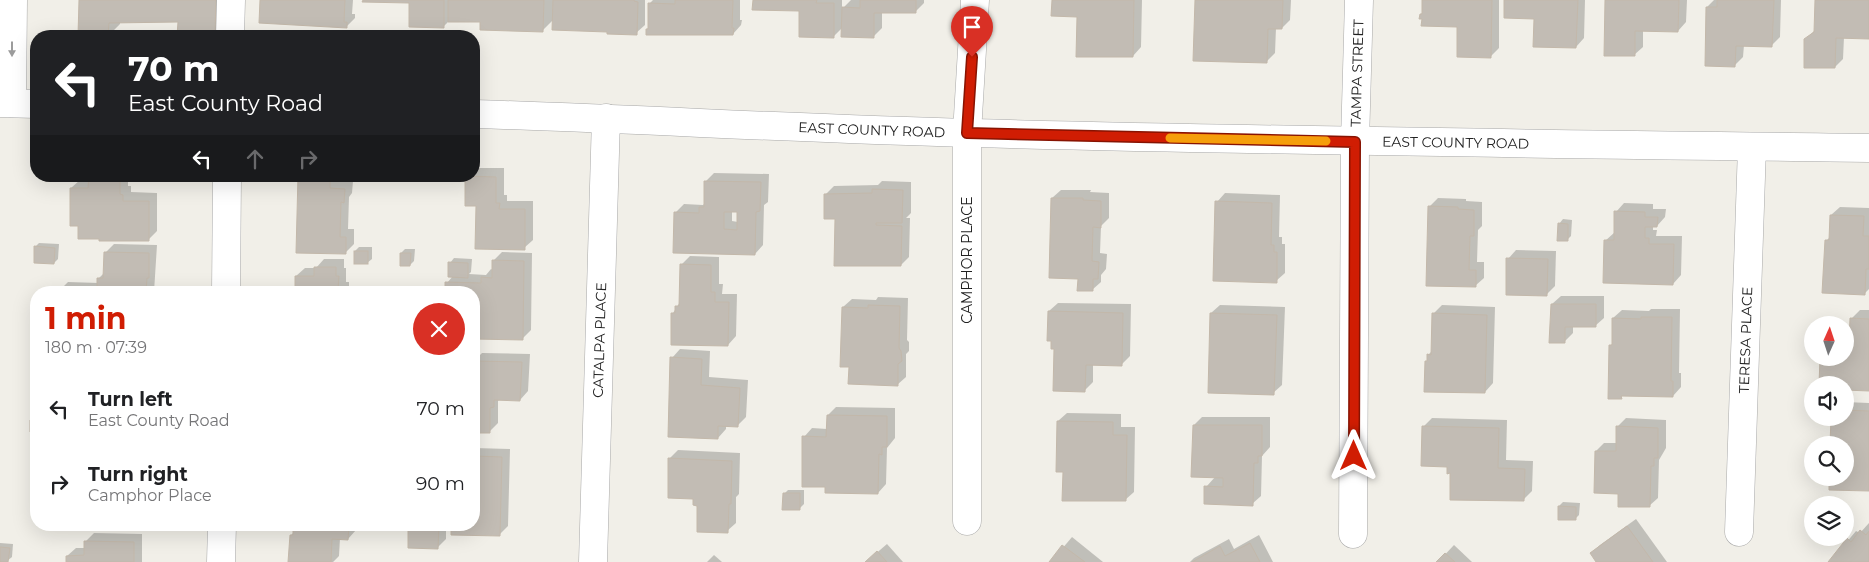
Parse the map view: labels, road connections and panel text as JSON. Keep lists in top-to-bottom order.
{
  "streets": {
    "street": [
      "TAMPA STREET",
      "EAST COUNTY ROAD",
      "CAMPHOR PLACE",
      "TERESA PLACE",
      "CATALPA PLACE"
    ]
  },
  "crossings": [
    ["TAMPA STREET", "EAST COUNTY ROAD"],
    ["EAST COUNTY ROAD", "CAMPHOR PLACE"],
    ["EAST COUNTY ROAD", "TERESA PLACE"],
    ["EAST COUNTY ROAD", "CATALPA PLACE"]
  ],
  "north": "top",
  "page": {
    "turn": ["70 m", "East County Road"],
    "heading": ["1 min", "180 m · 07:39"],
    "list": [
      {
        "name": "Turn left",
        "note": "East County Road",
        "value": "70 m"
      },
      {
        "name": "Turn right",
        "note": "Camphor Place",
        "value": "90 m"
      }
    ]
  }
}
